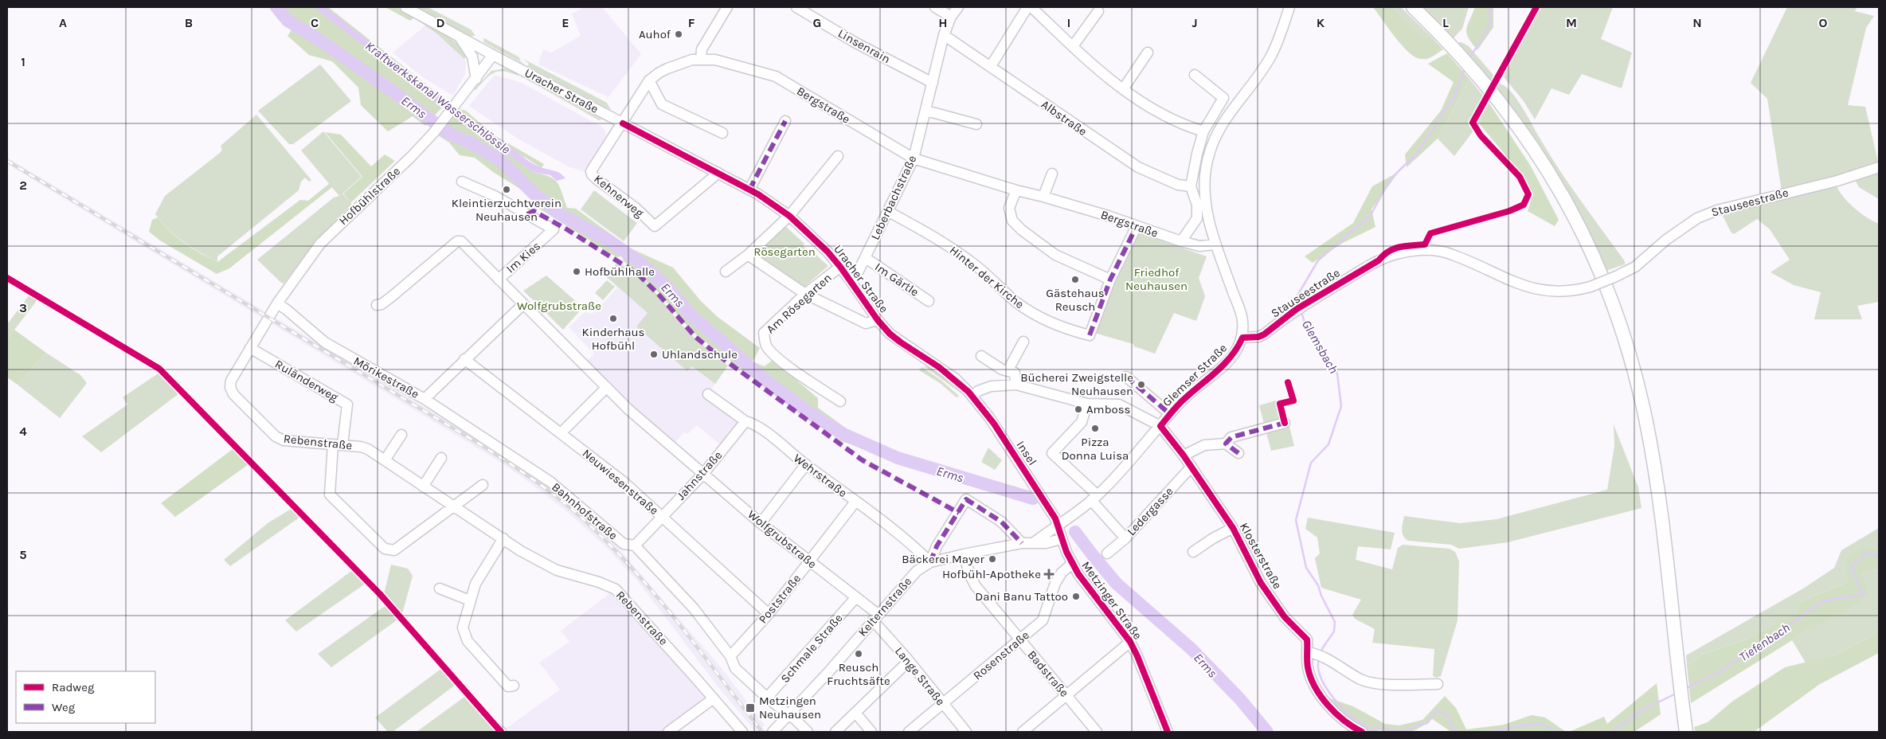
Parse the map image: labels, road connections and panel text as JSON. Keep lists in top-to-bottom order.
{
  "streets": {
    "street": [
      "Linsenrain",
      "Uracher Straße",
      "Bergstraße",
      "Albstraße",
      "Hofbühlstraße",
      "Kehnerweg",
      "Leberbachstraße",
      "Stauseestraße",
      "Im Kies",
      "Hinter der Kirche",
      "Im Gärtle",
      "Am Rösegarten",
      "Glemser Straße",
      "Mörikestraße",
      "Ruländerweg",
      "Rebenstraße",
      "Insel",
      "Jahnstraße",
      "Wehrstraße",
      "Neuwiesenstraße",
      "Bahnhofstraße",
      "Ledergasse",
      "Wolfgrubstraße",
      "Klosterstraße",
      "Poststraße",
      "Metzinger Straße",
      "Kelternstraße",
      "Schmale Straße",
      "Rosenstraße",
      "Badstraße",
      "Lange Straße"
    ]
  },
  "crossings": [
    ["Linsenrain", "Leberbachstraße"],
    ["Uracher Straße", "Bergstraße"],
    ["Uracher Straße", "Hofbühlstraße"],
    ["Uracher Straße", "Kehnerweg"],
    ["Uracher Straße", "Leberbachstraße"],
    ["Uracher Straße", "Am Rösegarten"],
    ["Uracher Straße", "Insel"],
    ["Bergstraße", "Kehnerweg"],
    ["Bergstraße", "Leberbachstraße"],
    ["Albstraße", "Leberbachstraße"],
    ["Hofbühlstraße", "Mörikestraße"],
    ["Hofbühlstraße", "Rebenstraße"],
    ["Leberbachstraße", "Hinter der Kirche"],
    ["Leberbachstraße", "Im Gärtle"],
    ["Stauseestraße", "Glemser Straße"],
    ["Im Kies", "Wolfgrubstraße"],
    ["Glemser Straße", "Klosterstraße"],
    ["Mörikestraße", "Neuwiesenstraße"],
    ["Mörikestraße", "Bahnhofstraße"],
    ["Mörikestraße", "Wolfgrubstraße"],
    ["Ruländerweg", "Rebenstraße"],
    ["Insel", "Metzinger Straße"],
    ["Jahnstraße", "Wehrstraße"],
    ["Jahnstraße", "Neuwiesenstraße"],
    ["Jahnstraße", "Bahnhofstraße"],
    ["Jahnstraße", "Wolfgrubstraße"],
    ["Wehrstraße", "Poststraße"],
    ["Wehrstraße", "Kelternstraße"],
    ["Neuwiesenstraße", "Poststraße"],
    ["Bahnhofstraße", "Poststraße"],
    ["Bahnhofstraße", "Kelternstraße"],
    ["Bahnhofstraße", "Schmale Straße"],
    ["Ledergasse", "Klosterstraße"],
    ["Wolfgrubstraße", "Poststraße"],
    ["Wolfgrubstraße", "Kelternstraße"],
    ["Wolfgrubstraße", "Schmale Straße"],
    ["Wolfgrubstraße", "Lange Straße"],
    ["Metzinger Straße", "Kelternstraße"],
    ["Metzinger Straße", "Rosenstraße"],
    ["Kelternstraße", "Badstraße"],
    ["Kelternstraße", "Lange Straße"],
    ["Rosenstraße", "Badstraße"],
    ["Rosenstraße", "Lange Straße"]
  ],
  "water": [
    "Kraftwerkskanal Wasserschlössle",
    "Erms",
    "Glemsbach",
    "Tiefenbach"
  ],
  "parks": ["Rösegarten", "Friedhof Neuhausen", "Wolfgrubstraße"],
  "places": {
    "other": [
      "Auhof",
      "Kleintierzuchtverein Neuhausen",
      "Hofbühlhalle",
      "Gästehaus Reusch",
      "Kinderhaus Hofbühl",
      "Uhlandschule",
      "Bücherei Zweigstelle Neuhausen",
      "Amboss",
      "Pizza Donna Luisa",
      "Bäckerei Mayer",
      "Dani Banu Tattoo",
      "Reusch Fruchtsäfte"
    ],
    "health": ["Hofbühl-Apotheke"],
    "transit": ["Metzingen Neuhausen"]
  },
  "legend": ["Radweg", "Weg"],
  "grid": {
    "columns": [
      "A",
      "B",
      "C",
      "D",
      "E",
      "F",
      "G",
      "H",
      "I",
      "J",
      "K",
      "L",
      "M",
      "N",
      "O"
    ],
    "rows": [
      "1",
      "2",
      "3",
      "4",
      "5"
    ]
  }
}
